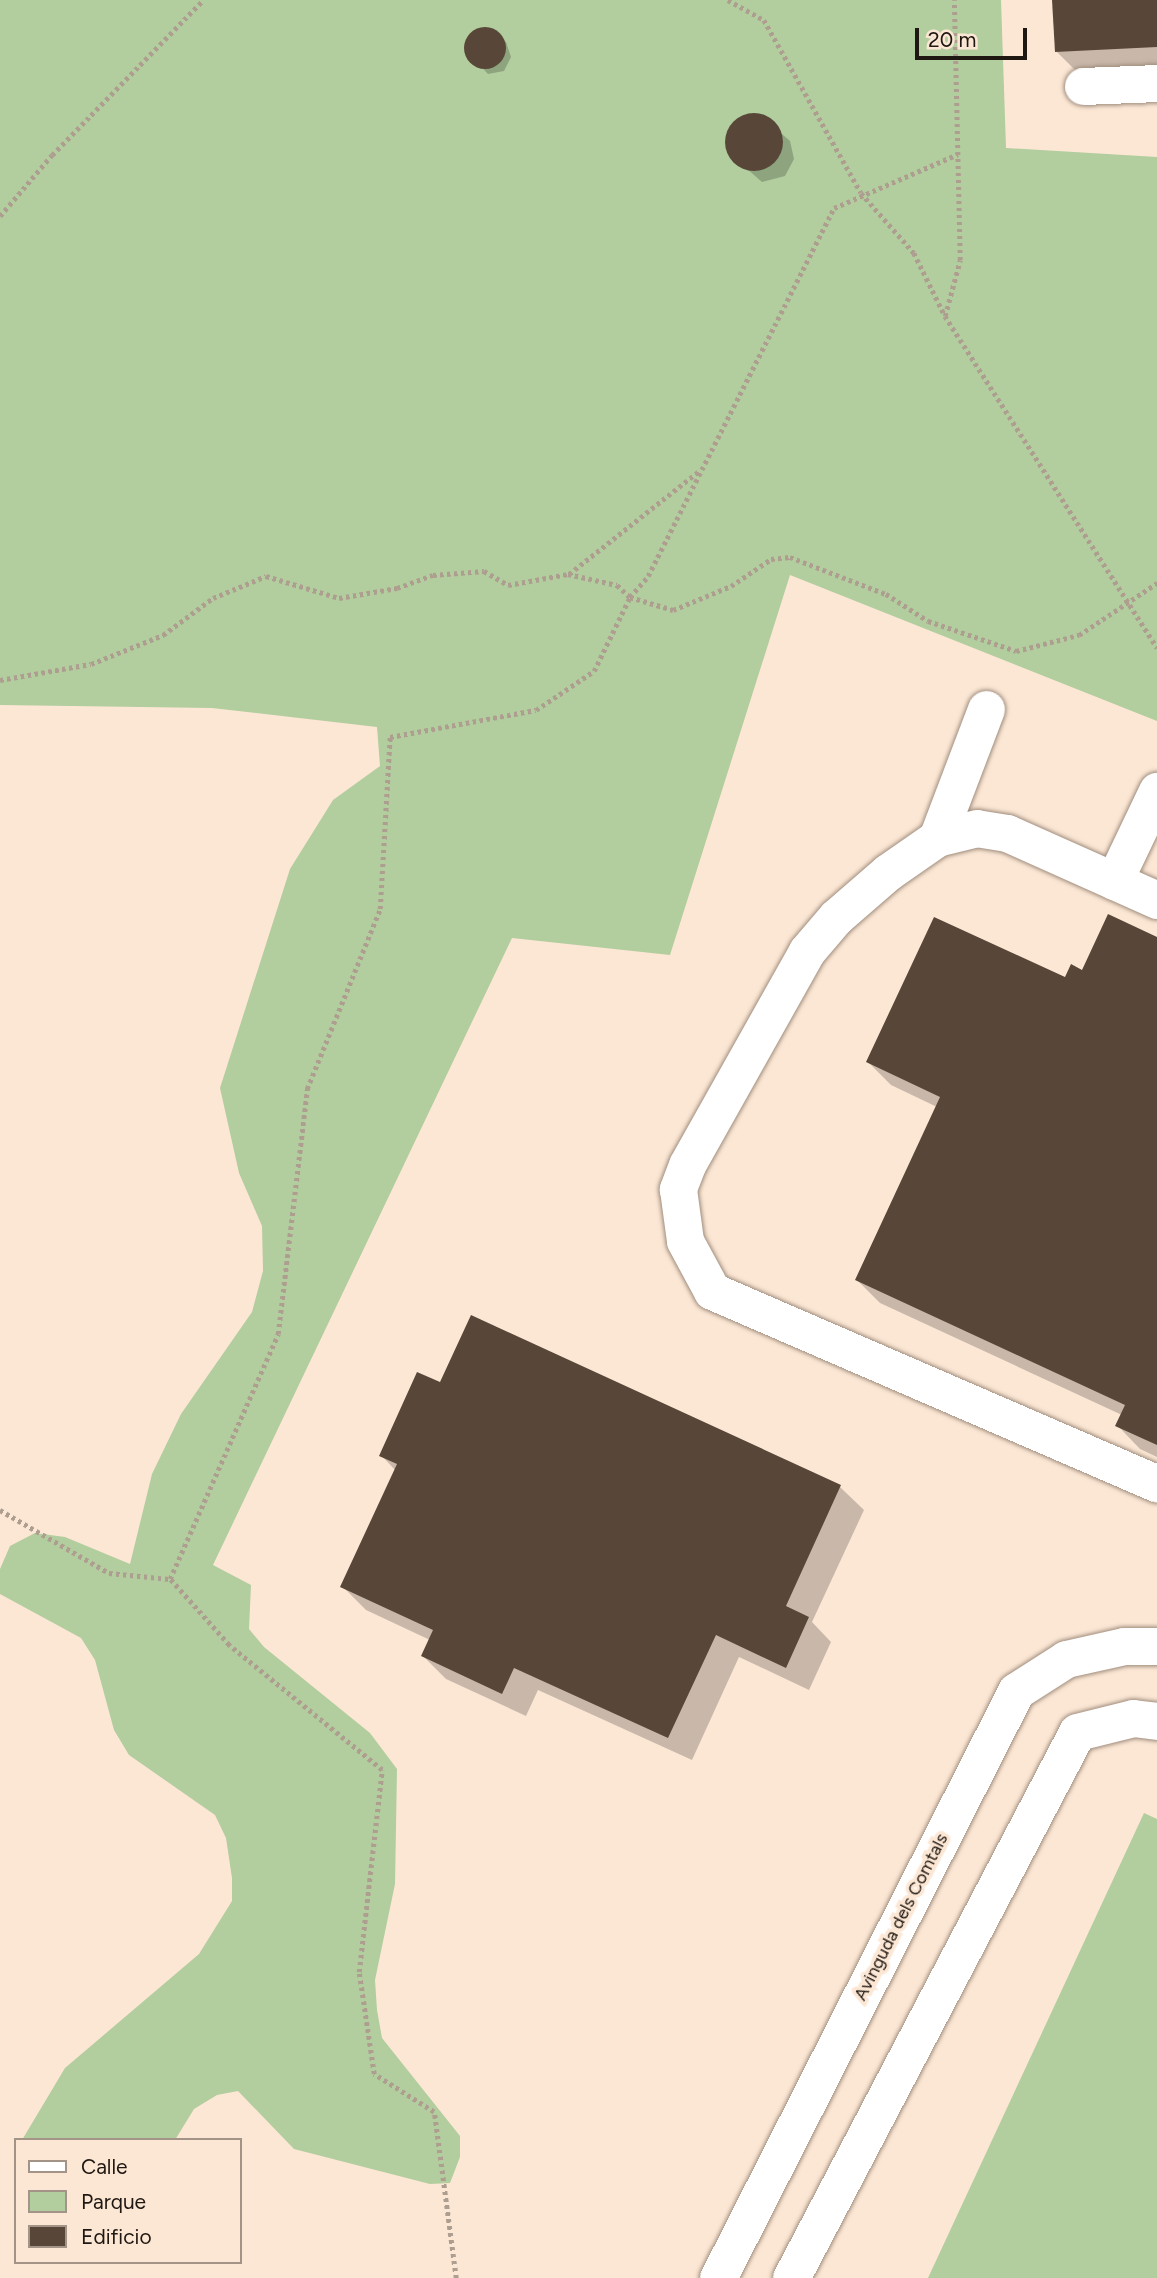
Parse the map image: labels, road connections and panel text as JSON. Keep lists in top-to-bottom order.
{
  "streets": {
    "street": ["Avinguda dels Comtals"]
  },
  "legend": ["Calle", "Parque", "Edificio"],
  "scale_bar": "20 m"
}
